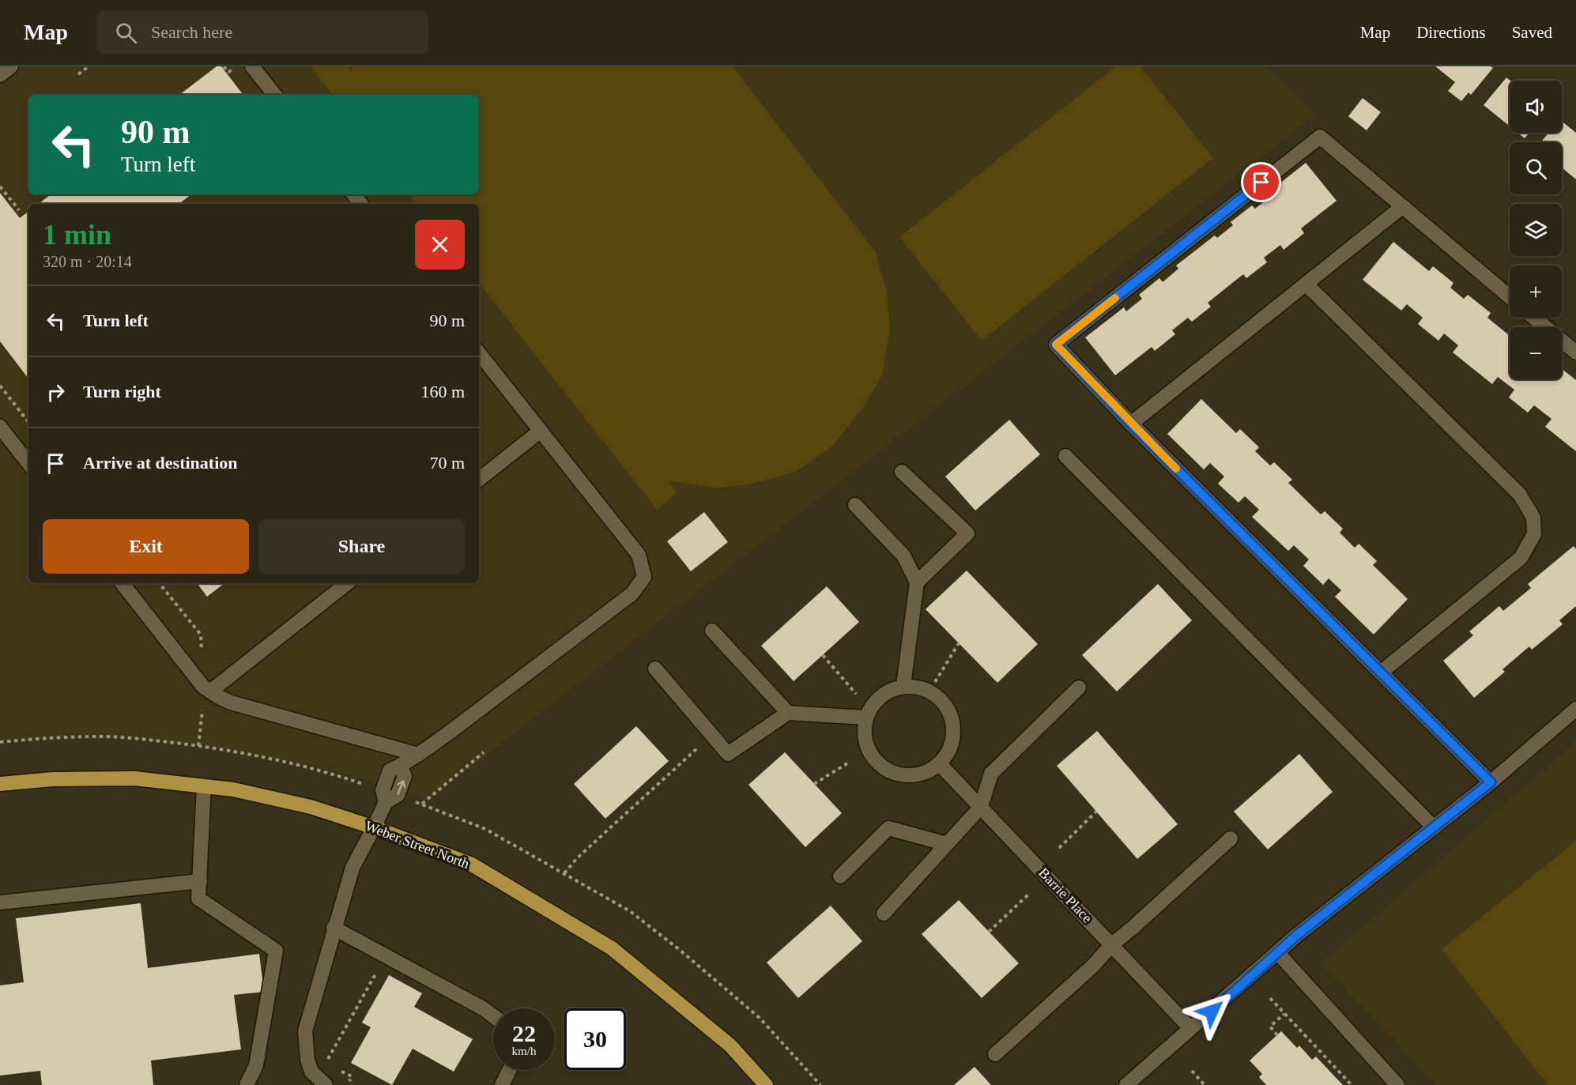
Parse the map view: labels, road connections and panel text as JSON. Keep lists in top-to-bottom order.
{
  "streets": {
    "main road": ["Weber Street North"],
    "street": ["Barrie Place"]
  },
  "page": {
    "header": "Map",
    "search": "Search here",
    "nav": ["Map", "Directions", "Saved"],
    "map_buttons": ["+", "−"],
    "turn": ["90 m", "Turn left"],
    "heading": ["1 min", "320 m · 20:14"],
    "list": [
      {
        "name": "Turn left",
        "value": "90 m"
      },
      {
        "name": "Turn right",
        "value": "160 m"
      },
      {
        "name": "Arrive at destination",
        "value": "70 m"
      }
    ],
    "buttons": ["Exit", "Share"],
    "speed": "22 km/h",
    "limit": "30"
  }
}
